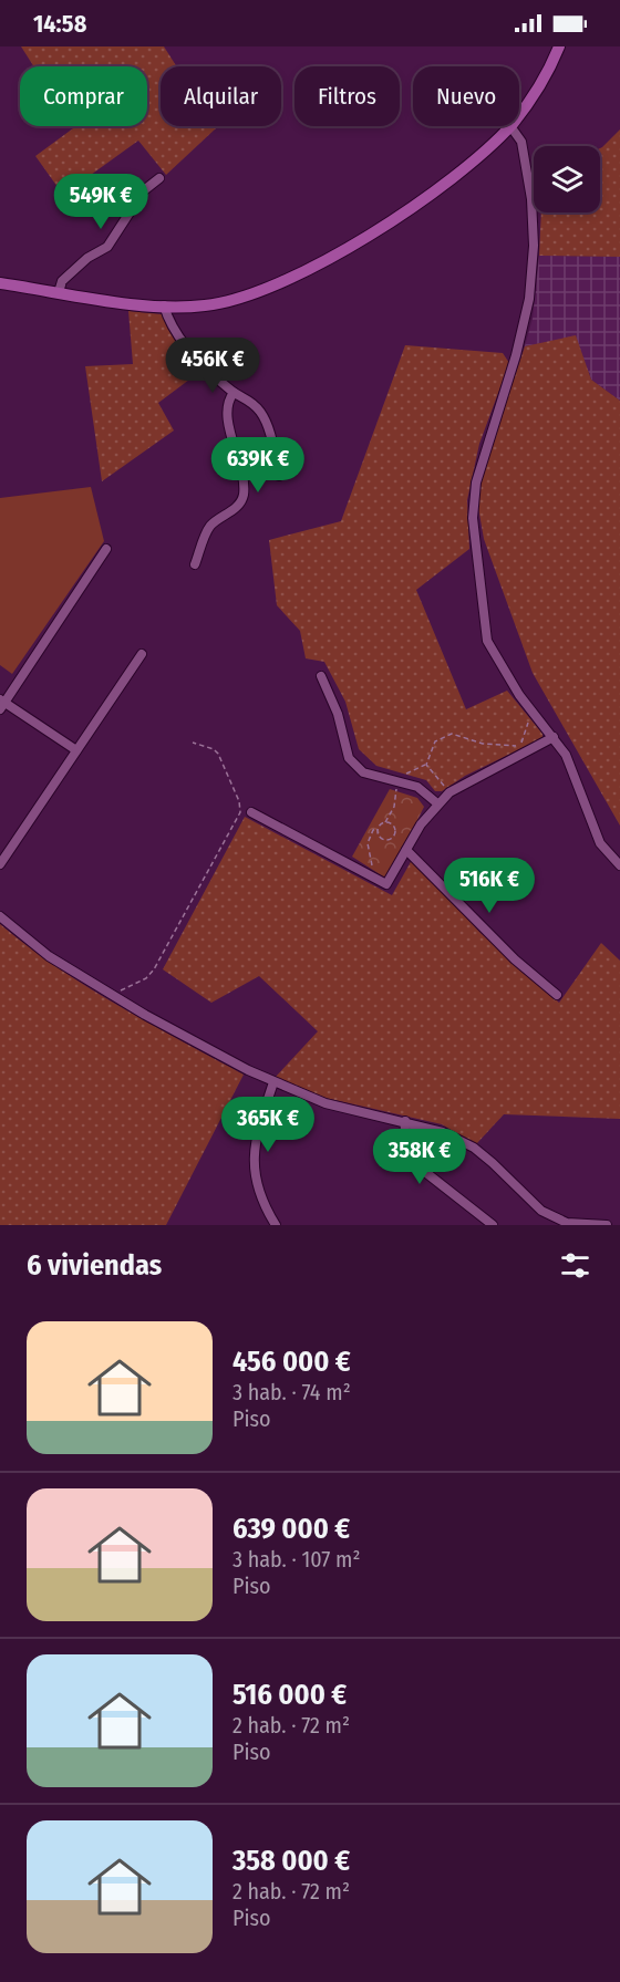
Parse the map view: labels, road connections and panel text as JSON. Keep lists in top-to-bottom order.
{
  "page": {
    "status": "14:58",
    "chip": [
      "Comprar",
      "Alquilar",
      "Filtros",
      "Nuevo"
    ],
    "price": [
      "549K €",
      "456K €",
      "639K €",
      "516K €",
      "365K €",
      "358K €"
    ],
    "heading": "6 viviendas",
    "list": [
      {
        "name": "456 000 €",
        "note": "3 hab. · 74 m² · Piso"
      },
      {
        "name": "639 000 €",
        "note": "3 hab. · 107 m² · Piso"
      },
      {
        "name": "516 000 €",
        "note": "2 hab. · 72 m² · Piso"
      },
      {
        "name": "358 000 €",
        "note": "2 hab. · 72 m² · Piso"
      }
    ]
  }
}
